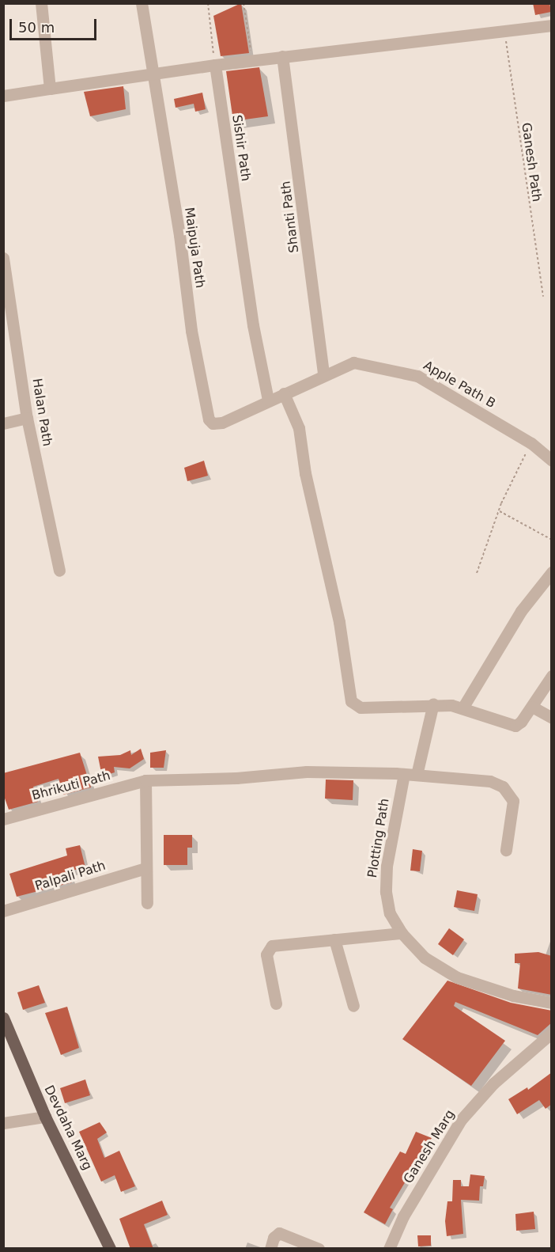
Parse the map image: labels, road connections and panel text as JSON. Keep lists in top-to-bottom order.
{
  "streets": {
    "main road": ["Devdaha Marg"],
    "street": [
      "Sishir Path",
      "Shanti Path",
      "Maipuja Path",
      "Apple Path B",
      "Halan Path",
      "Bhrikuti Path",
      "Plotting Path",
      "Palpali Path",
      "Ganesh Marg"
    ],
    "path": ["Ganesh Path"]
  },
  "crossings": [
    ["Sishir Path", "Apple Path B"],
    ["Shanti Path", "Apple Path B"],
    ["Maipuja Path", "Apple Path B"],
    ["Bhrikuti Path", "Plotting Path"]
  ],
  "scale_bar": "50 m"
}
